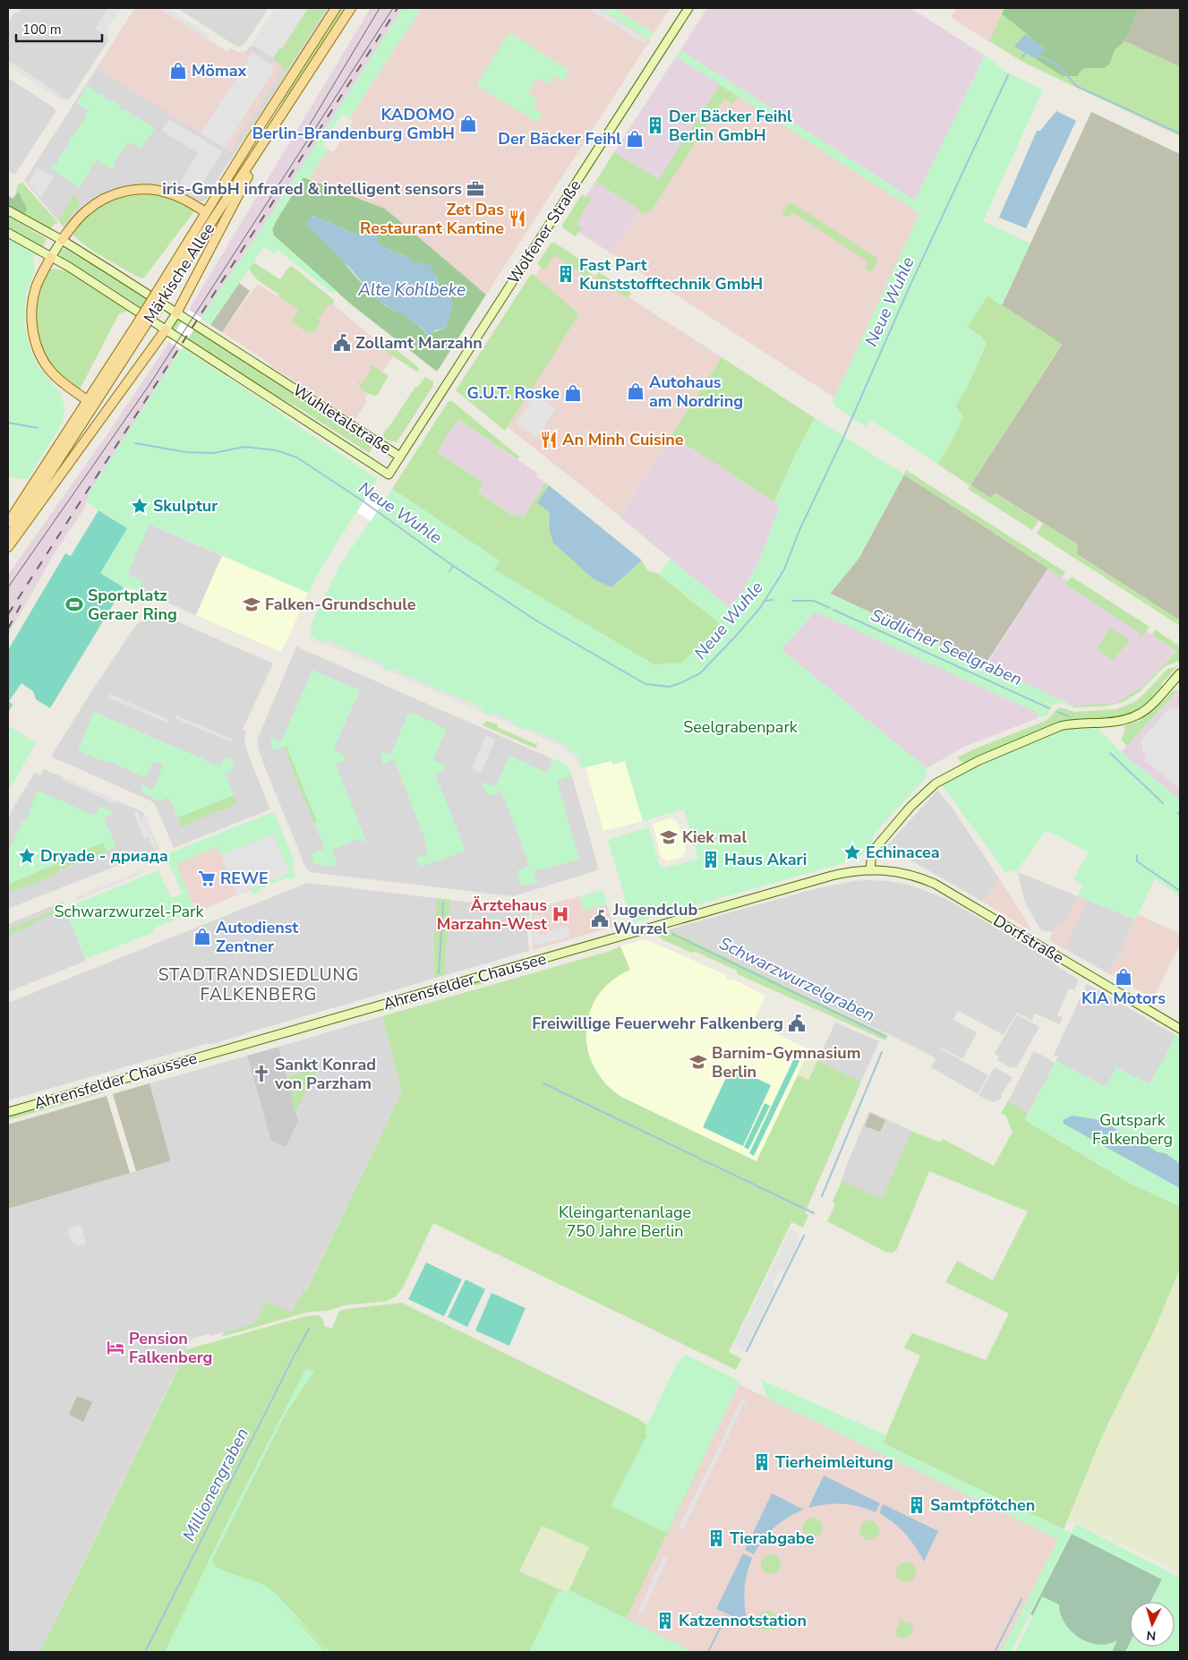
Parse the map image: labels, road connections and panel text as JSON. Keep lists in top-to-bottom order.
{
  "streets": {
    "main road": [
      "Wolfener Straße",
      "Märkische Allee",
      "Wuhletalstraße",
      "Dorfstraße",
      "Ahrensfelder Chaussee"
    ]
  },
  "crossings": [
    ["Wolfener Straße", "Wuhletalstraße"],
    ["Dorfstraße", "Ahrensfelder Chaussee"]
  ],
  "districts": ["STADTRANDSIEDLUNG FALKENBERG"],
  "water": [
    "Alte Kohlbeke",
    "Neue Wuhle",
    "Südlicher Seelgraben",
    "Schwarzwurzelgraben",
    "Millionengraben"
  ],
  "parks": [
    "Seelgrabenpark",
    "Schwarzwurzel-Park",
    "Gutspark Falkenberg",
    "Kleingartenanlage 750 Jahre Berlin"
  ],
  "places": {
    "shop": [
      "Mömax",
      "KADOMO Berlin-Brandenburg GmbH",
      "Der Bäcker Feihl",
      "Autohaus am Nordring",
      "G.U.T. Roske",
      "Autodienst Zentner",
      "KIA Motors"
    ],
    "building": [
      "Der Bäcker Feihl Berlin GmbH",
      "Fast Part Kunststofftechnik GmbH",
      "Haus Akari",
      "Tierheimleitung",
      "Samtpfötchen",
      "Tierabgabe",
      "Katzennotstation"
    ],
    "office": ["iris-GmbH infrared & intelligent sensors"],
    "restaurant": ["Zet Das Restaurant Kantine", "An Minh Cuisine"],
    "public building": ["Zollamt Marzahn", "Jugendclub Wurzel", "Freiwillige Feuerwehr Falkenberg"],
    "place": ["Skulptur", "Echinacea", "Dryade - дриада"],
    "sports": ["Sportplatz Geraer Ring"],
    "school or university": ["Falken-Grundschule", "Kiek mal", "Barnim-Gymnasium Berlin"],
    "supermarket": ["REWE"],
    "hospital": ["Ärztehaus Marzahn-West"],
    "church": ["Sankt Konrad von Parzham"],
    "hotel": ["Pension Falkenberg"]
  },
  "scale_bar": "100 m",
  "north": "bottom"
}
